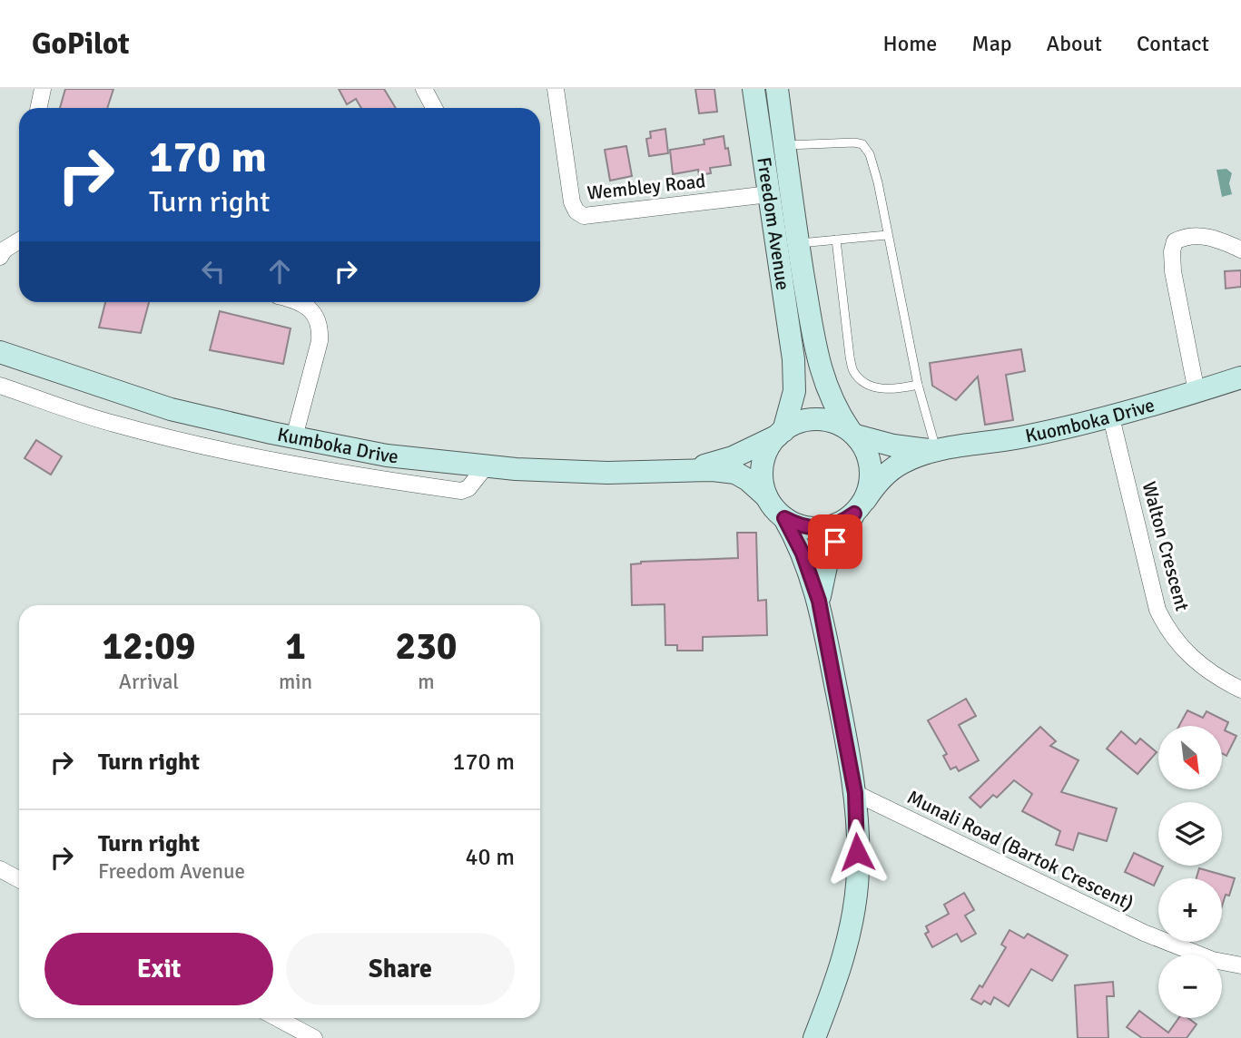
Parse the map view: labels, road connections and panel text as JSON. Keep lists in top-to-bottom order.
{
  "streets": {
    "main road": ["Freedom Avenue", "Kuomboka Drive", "Kumboka Drive"],
    "street": ["Wembley Road", "Walton Crescent", "Munali Road (Bartok Crescent)"]
  },
  "crossings": [
    ["Wembley Road", "Freedom Avenue"],
    ["Freedom Avenue", "Kumboka Drive"],
    ["Kuomboka Drive", "Walton Crescent"]
  ],
  "north": "bottom right",
  "page": {
    "header": "GoPilot",
    "nav": [
      "Home",
      "Map",
      "About",
      "Contact"
    ],
    "turn": ["170 m", "Turn right"],
    "eta": [
      "12:09",
      "Arrival",
      "1",
      "min",
      "230",
      "m"
    ],
    "list": [
      {
        "name": "Turn right",
        "value": "170 m"
      },
      {
        "name": "Turn right",
        "note": "Freedom Avenue",
        "value": "40 m"
      }
    ],
    "map_buttons": ["+", "−"],
    "buttons": ["Exit", "Share"]
  }
}
